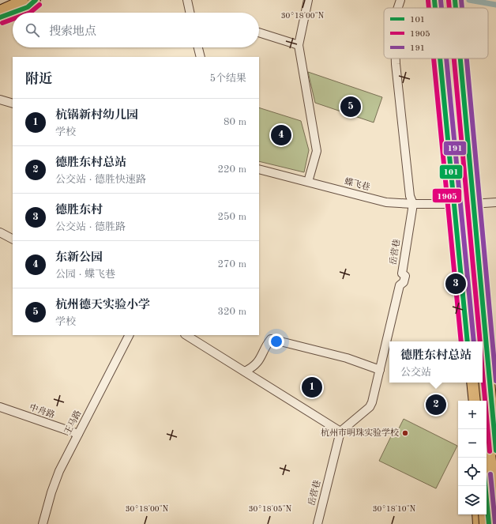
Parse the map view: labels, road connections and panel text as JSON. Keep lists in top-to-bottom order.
{
  "streets": {
    "street": [
      "蝶飞巷",
      "岳营巷",
      "中舟路",
      "王马路"
    ]
  },
  "crossings": [
    ["蝶飞巷", "岳营巷"],
    ["中舟路", "王马路"]
  ],
  "places": ["杭州市明珠实验学校"],
  "lines": ["transit line 101", "transit line 191", "transit line 1905"],
  "legend": ["101", "1905", "191"],
  "page": {
    "search": "搜索地点",
    "heading": ["附近", "5个结果"],
    "pins": [
      "5",
      "4",
      "3",
      "1",
      "2"
    ],
    "list": [
      {
        "mark": "1",
        "name": "杭锅新村幼儿园",
        "note": "学校",
        "value": "80 m"
      },
      {
        "mark": "2",
        "name": "德胜东村总站",
        "note": "公交站 · 德胜快速路",
        "value": "220 m"
      },
      {
        "mark": "3",
        "name": "德胜东村",
        "note": "公交站 · 德胜路",
        "value": "250 m"
      },
      {
        "mark": "4",
        "name": "东新公园",
        "note": "公园 · 蝶飞巷",
        "value": "270 m"
      },
      {
        "mark": "5",
        "name": "杭州德天实验小学",
        "note": "学校",
        "value": "320 m"
      }
    ],
    "popup": ["德胜东村总站", "公交站"],
    "map_buttons": ["+", "−"]
  },
  "coordinates": ["30°18'00\"N", "30°18'05\"N", "30°18'10\"N"]
}
